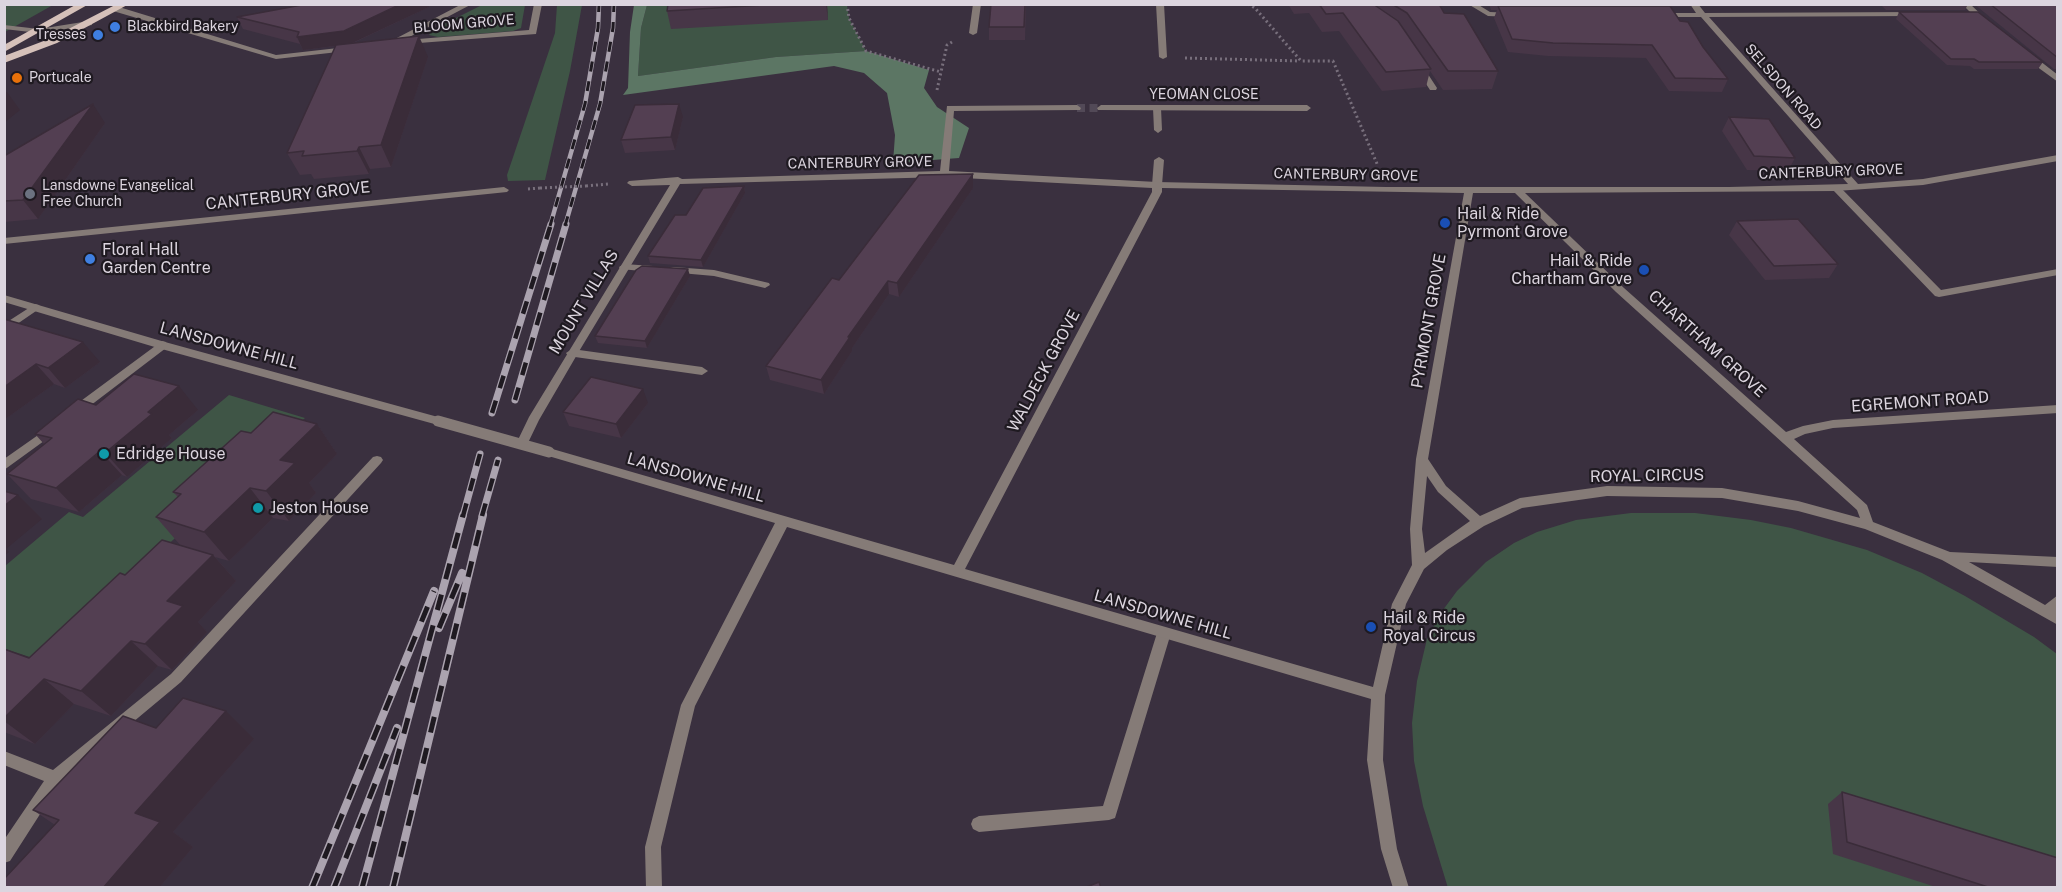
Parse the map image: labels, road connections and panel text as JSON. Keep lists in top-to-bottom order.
{
  "streets": {
    "street": [
      "BLOOM GROVE",
      "SELSDON ROAD",
      "YEOMAN CLOSE",
      "CANTERBURY GROVE",
      "MOUNT VILLAS",
      "PYRMONT GROVE",
      "CHARTHAM GROVE",
      "LANSDOWNE HILL",
      "WALDECK GROVE",
      "EGREMONT ROAD",
      "ROYAL CIRCUS"
    ]
  },
  "crossings": [
    ["SELSDON ROAD", "CANTERBURY GROVE"],
    ["CANTERBURY GROVE", "MOUNT VILLAS"],
    ["CANTERBURY GROVE", "PYRMONT GROVE"],
    ["CANTERBURY GROVE", "CHARTHAM GROVE"],
    ["CANTERBURY GROVE", "WALDECK GROVE"],
    ["MOUNT VILLAS", "LANSDOWNE HILL"],
    ["PYRMONT GROVE", "ROYAL CIRCUS"],
    ["CHARTHAM GROVE", "EGREMONT ROAD"],
    ["CHARTHAM GROVE", "ROYAL CIRCUS"],
    ["LANSDOWNE HILL", "WALDECK GROVE"],
    ["LANSDOWNE HILL", "ROYAL CIRCUS"]
  ],
  "places": [
    "Blackbird Bakery",
    "Tresses",
    "Portucale",
    "Lansdowne Evangelical Free Church",
    "Hail & Ride Pyrmont Grove",
    "Floral Hall Garden Centre",
    "Hail & Ride Chartham Grove",
    "Edridge House",
    "Jeston House",
    "Hail & Ride Royal Circus"
  ]
}
